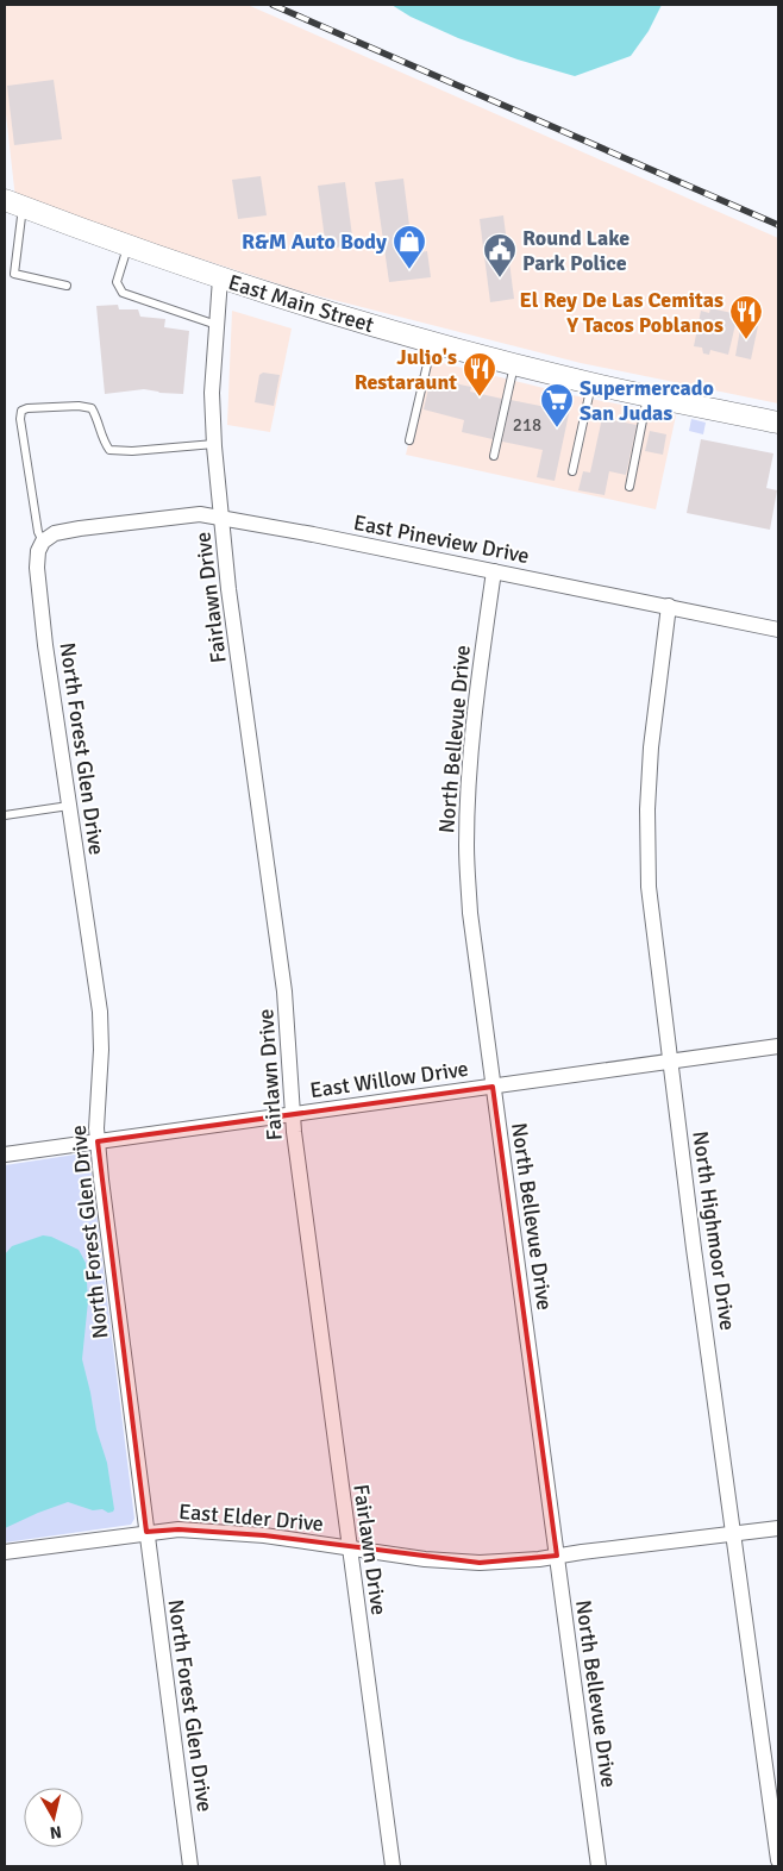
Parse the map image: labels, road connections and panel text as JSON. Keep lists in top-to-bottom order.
{
  "streets": {
    "main road": ["East Main Street"],
    "street": [
      "East Pineview Drive",
      "Fairlawn Drive",
      "North Bellevue Drive",
      "North Forest Glen Drive",
      "East Willow Drive",
      "North Highmoor Drive",
      "East Elder Drive"
    ]
  },
  "crossings": [
    ["East Main Street", "Fairlawn Drive"],
    ["East Pineview Drive", "Fairlawn Drive"],
    ["East Pineview Drive", "North Bellevue Drive"],
    ["East Pineview Drive", "North Forest Glen Drive"],
    ["East Pineview Drive", "North Highmoor Drive"],
    ["Fairlawn Drive", "East Willow Drive"],
    ["Fairlawn Drive", "East Elder Drive"],
    ["North Bellevue Drive", "East Willow Drive"],
    ["North Bellevue Drive", "East Elder Drive"],
    ["North Forest Glen Drive", "East Willow Drive"],
    ["North Forest Glen Drive", "East Elder Drive"],
    ["East Willow Drive", "North Highmoor Drive"],
    ["North Highmoor Drive", "East Elder Drive"]
  ],
  "places": {
    "shop": ["R&M Auto Body"],
    "public building": ["Round Lake Park Police"],
    "restaurant": ["El Rey De Las Cemitas Y Tacos Poblanos", "Julio's Restaraunt"],
    "supermarket": ["Supermercado San Judas"]
  },
  "house_numbers": ["218"],
  "north": "bottom"
}
